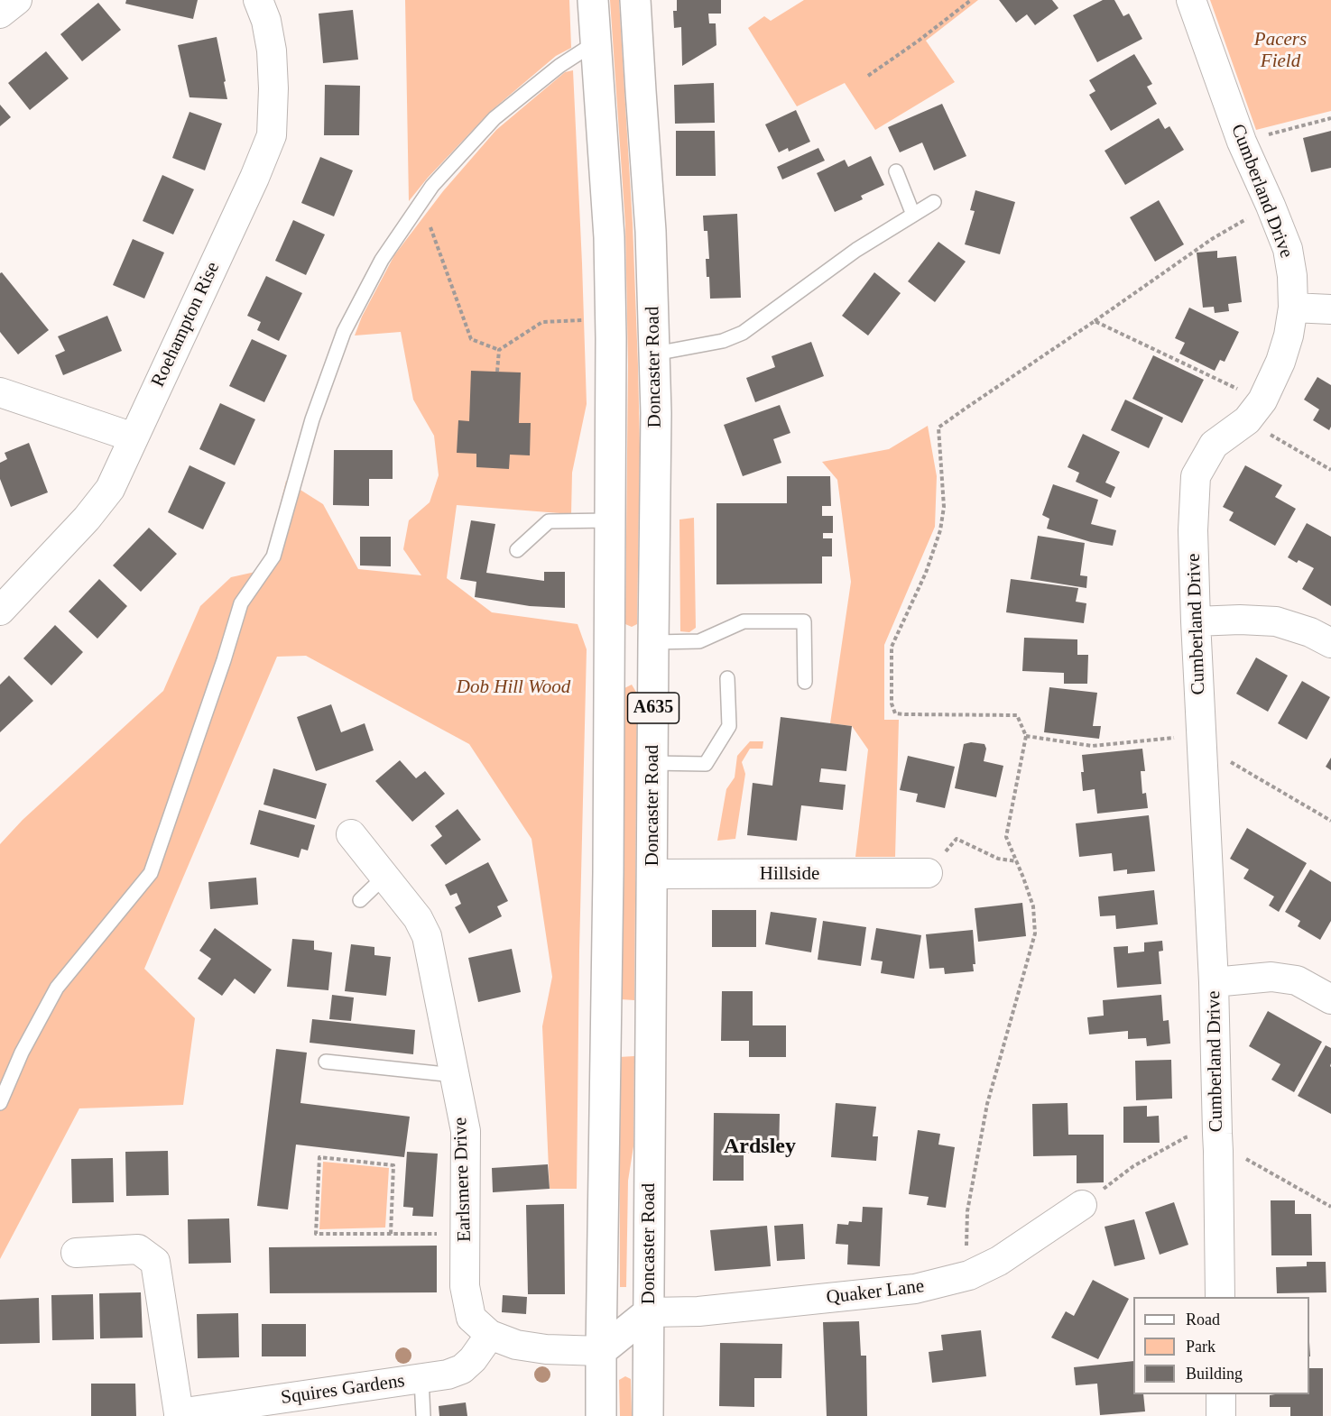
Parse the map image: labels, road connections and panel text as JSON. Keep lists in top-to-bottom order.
{
  "streets": {
    "highway": ["Doncaster Road", "A635"],
    "street": [
      "Cumberland Drive",
      "Roehampton Rise",
      "Hillside",
      "Earlsmere Drive",
      "Quaker Lane",
      "Squires Gardens"
    ]
  },
  "crossings": [
    ["Doncaster Road", "Hillside"],
    ["Doncaster Road", "Quaker Lane"],
    ["A635", "Earlsmere Drive"],
    ["Earlsmere Drive", "Squires Gardens"]
  ],
  "districts": ["Ardsley"],
  "parks": ["Pacers Field", "Dob Hill Wood"],
  "legend": ["Road", "Park", "Building"]
}
